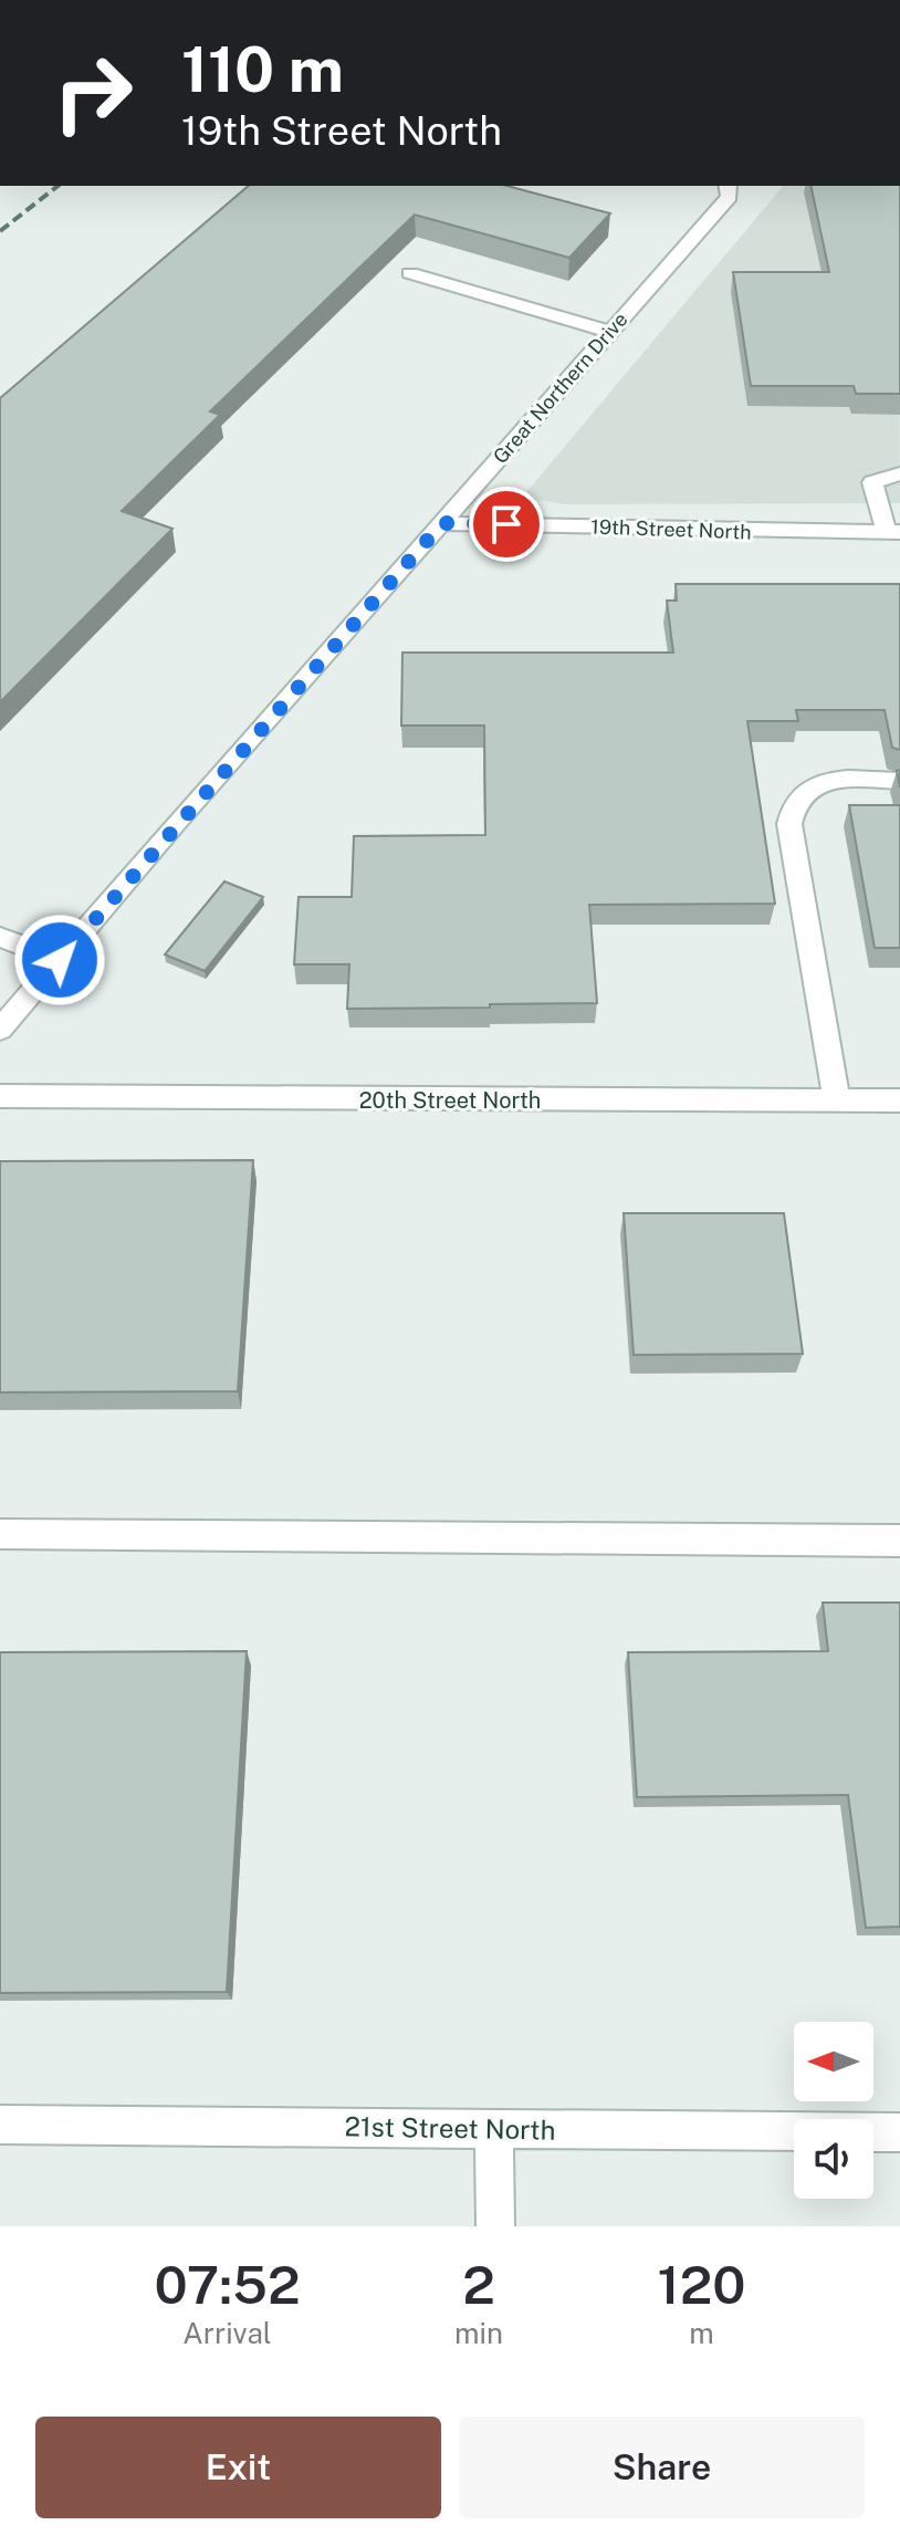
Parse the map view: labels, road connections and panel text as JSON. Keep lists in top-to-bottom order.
{
  "streets": {
    "street": [
      "Great Northern Drive",
      "19th Street North",
      "20th Street North",
      "21st Street North"
    ]
  },
  "crossings": [
    ["Great Northern Drive", "19th Street North"]
  ],
  "north": "left",
  "page": {
    "turn": ["110 m", "19th Street North"],
    "eta": [
      "07:52",
      "Arrival",
      "2",
      "min",
      "120",
      "m"
    ],
    "buttons": ["Exit", "Share"]
  }
}
